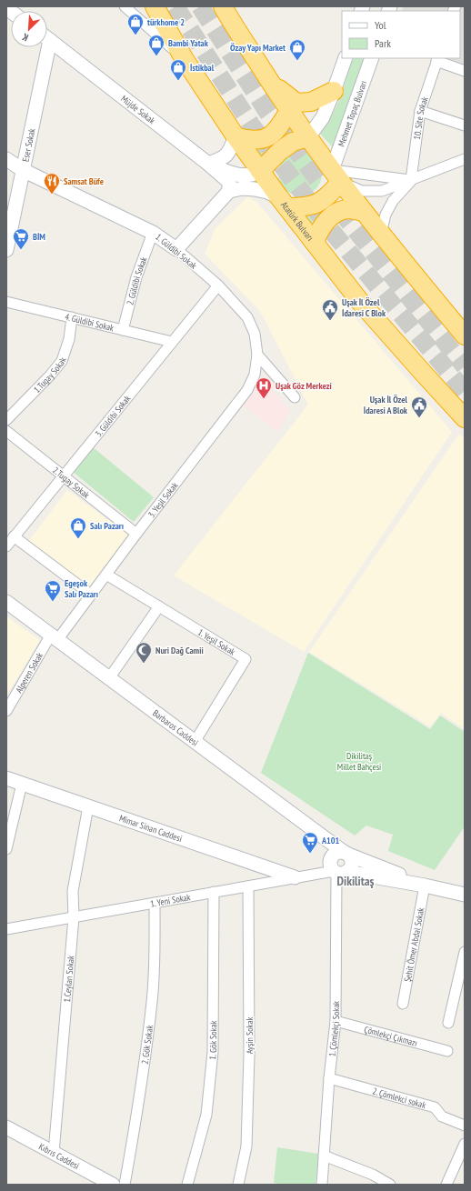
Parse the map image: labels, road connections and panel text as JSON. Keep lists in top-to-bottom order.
{
  "streets": {
    "highway": ["Atatürk Bulvarı"],
    "street": [
      "Müjde Sokak",
      "Mehmet Topaç Bulvarı",
      "10. Site Sokak",
      "Eser Sokak",
      "1. Güldibi Sokak",
      "2. Güldibi Sokak",
      "4. Güldibi Sokak",
      "1.Tugay Sokak",
      "3. Güldibi Sokak",
      "2.Tugay Sokak",
      "3. Yeşil Sokak",
      "1. Yeşil Sokak",
      "Alperen Sokak",
      "Barbaros Caddesi",
      "Mimar Sinan Caddesi",
      "1. Yeni Sokak",
      "Şehit Ömer Abdal Sokak",
      "1.Ceylan Sokak",
      "1. Çömlekçi Sokak",
      "Ayşin Sokak",
      "Çömlekçi Çıkmazı",
      "1. Gök Sokak",
      "2. Gök Sokak",
      "2. Çömlekci sokak",
      "Kıbrıs Caddesi"
    ]
  },
  "crossings": [
    ["Mehmet Topaç Bulvarı", "Atatürk Bulvarı"],
    ["Eser Sokak", "1. Güldibi Sokak"],
    ["1. Güldibi Sokak", "2. Güldibi Sokak"],
    ["1. Güldibi Sokak", "3. Güldibi Sokak"],
    ["1. Güldibi Sokak", "3. Yeşil Sokak"],
    ["2. Güldibi Sokak", "4. Güldibi Sokak"],
    ["4. Güldibi Sokak", "1.Tugay Sokak"],
    ["4. Güldibi Sokak", "3. Güldibi Sokak"],
    ["3. Güldibi Sokak", "2.Tugay Sokak"],
    ["2.Tugay Sokak", "3. Yeşil Sokak"],
    ["3. Yeşil Sokak", "1. Yeşil Sokak"],
    ["3. Yeşil Sokak", "Alperen Sokak"],
    ["3. Yeşil Sokak", "Barbaros Caddesi"],
    ["1. Yeşil Sokak", "Barbaros Caddesi"],
    ["Alperen Sokak", "Barbaros Caddesi"],
    ["Barbaros Caddesi", "1. Yeni Sokak"],
    ["Barbaros Caddesi", "Şehit Ömer Abdal Sokak"],
    ["Barbaros Caddesi", "1. Çömlekçi Sokak"],
    ["Mimar Sinan Caddesi", "1. Yeni Sokak"],
    ["Mimar Sinan Caddesi", "1.Ceylan Sokak"],
    ["1. Yeni Sokak", "1.Ceylan Sokak"],
    ["1. Yeni Sokak", "1. Çömlekçi Sokak"],
    ["1. Yeni Sokak", "Ayşin Sokak"],
    ["1. Yeni Sokak", "1. Gök Sokak"],
    ["1. Yeni Sokak", "2. Gök Sokak"],
    ["1.Ceylan Sokak", "Kıbrıs Caddesi"],
    ["1. Çömlekçi Sokak", "Çömlekçi Çıkmazı"],
    ["1. Çömlekçi Sokak", "2. Çömlekci sokak"]
  ],
  "districts": ["Dikilitaş"],
  "parks": ["Dikilitaş Millet Bahçesi"],
  "places": {
    "shop": [
      "türkhome 2",
      "Bambi Yatak",
      "Özay Yapı Market",
      "İstikbal",
      "Salı Pazarı"
    ],
    "restaurant": ["Samsat Büfe"],
    "supermarket": ["BİM", "Egeşok Salı Pazarı", "A101"],
    "public building": ["Uşak İl Özel İdaresi C Blok", "Uşak İl Özel İdaresi A Blok"],
    "hospital": ["Uşak Göz Merkezi"],
    "mosque": ["Nuri Dağ Camii"]
  },
  "legend": ["Yol", "Park"],
  "north": "bottom left"
}
